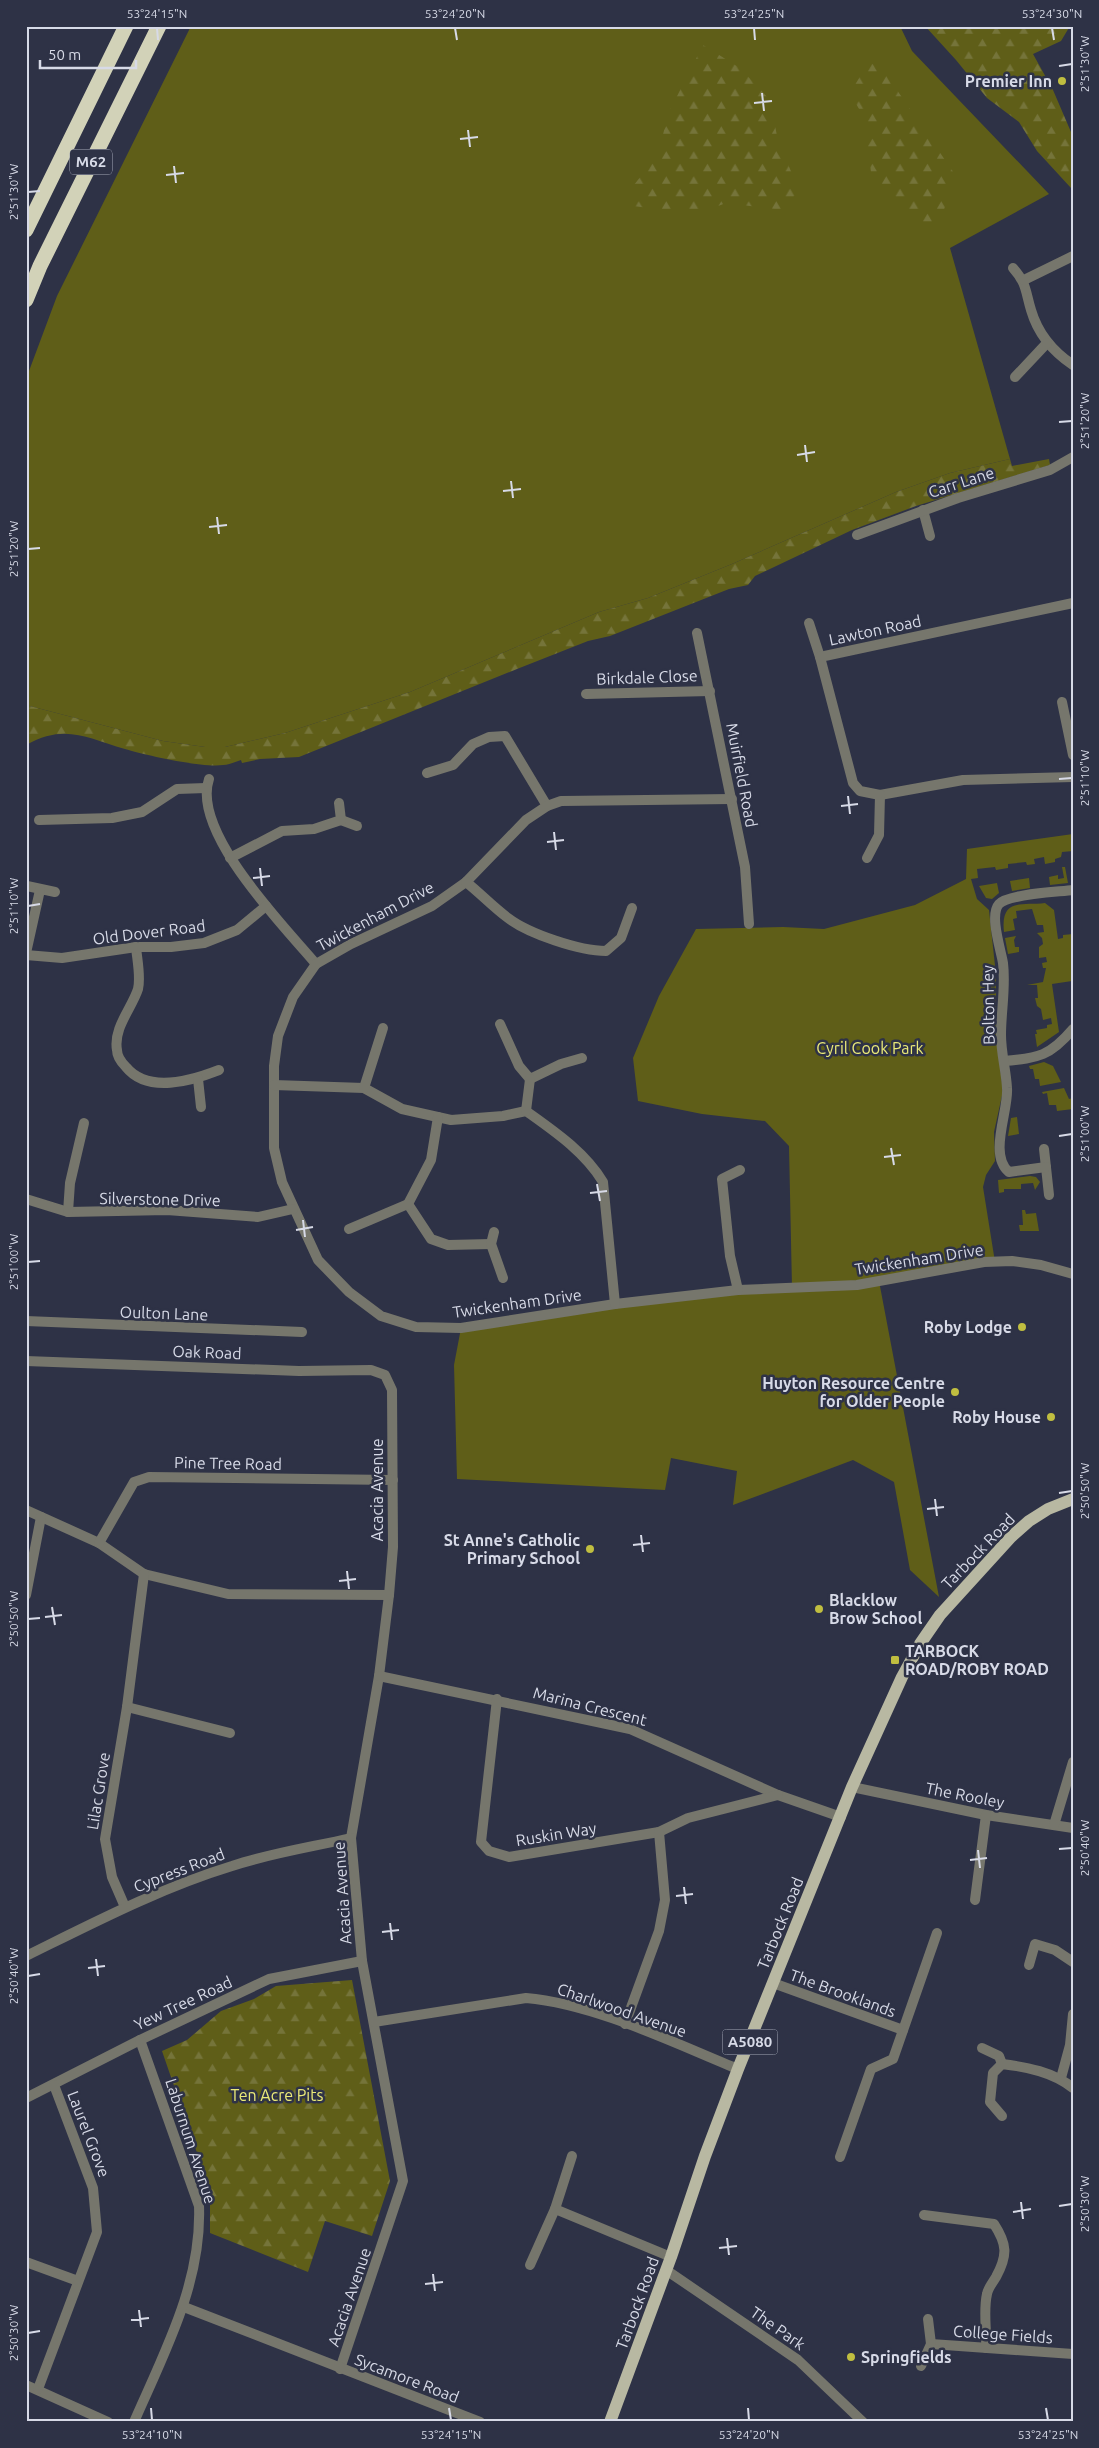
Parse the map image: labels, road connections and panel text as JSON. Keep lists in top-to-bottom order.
{
  "streets": {
    "highway": ["M62"],
    "main road": ["Tarbock Road", "A5080"],
    "street": [
      "Carr Lane",
      "Lawton Road",
      "Birkdale Close",
      "Muirfield Road",
      "Twickenham Drive",
      "Old Dover Road",
      "Bolton Hey",
      "Silverstone Drive",
      "Oulton Lane",
      "Oak Road",
      "Pine Tree Road",
      "Acacia Avenue",
      "Marina Crescent",
      "Lilac Grove",
      "The Rooley",
      "Ruskin Way",
      "Cypress Road",
      "The Brooklands",
      "Yew Tree Road",
      "Charlwood Avenue",
      "Laurel Grove",
      "Laburnum Avenue",
      "The Park",
      "College Fields",
      "Sycamore Road"
    ]
  },
  "crossings": [
    ["Birkdale Close", "Muirfield Road"],
    ["Muirfield Road", "Twickenham Drive"],
    ["Twickenham Drive", "Silverstone Drive"],
    ["Oak Road", "Acacia Avenue"],
    ["Pine Tree Road", "Acacia Avenue"],
    ["Acacia Avenue", "Marina Crescent"],
    ["Acacia Avenue", "Cypress Road"],
    ["Acacia Avenue", "Yew Tree Road"],
    ["Acacia Avenue", "Charlwood Avenue"],
    ["Acacia Avenue", "Sycamore Road"],
    ["Tarbock Road", "Marina Crescent"],
    ["Tarbock Road", "The Rooley"],
    ["Tarbock Road", "The Brooklands"],
    ["Tarbock Road", "Charlwood Avenue"],
    ["Tarbock Road", "The Park"],
    ["Marina Crescent", "Ruskin Way"],
    ["Lilac Grove", "Cypress Road"],
    ["Yew Tree Road", "Laurel Grove"],
    ["Yew Tree Road", "Laburnum Avenue"],
    ["Laburnum Avenue", "Sycamore Road"]
  ],
  "parks": ["Cyril Cook Park", "Ten Acre Pits"],
  "places": {
    "other": [
      "Premier Inn",
      "Roby Lodge",
      "Huyton Resource Centre for Older People",
      "Roby House",
      "St Anne's Catholic Primary School",
      "Blacklow Brow School",
      "Springfields"
    ],
    "transit": ["TARBOCK ROAD/ROBY ROAD"]
  },
  "scale_bar": "50 m",
  "coordinates": [
    "53°24'15\"N",
    "53°24'20\"N",
    "53°24'25\"N",
    "53°24'30\"N",
    "2°51'30\"W",
    "2°51'20\"W",
    "2°51'10\"W",
    "2°51'00\"W",
    "2°50'50\"W",
    "2°50'40\"W",
    "2°50'30\"W",
    "53°24'10\"N"
  ]
}
